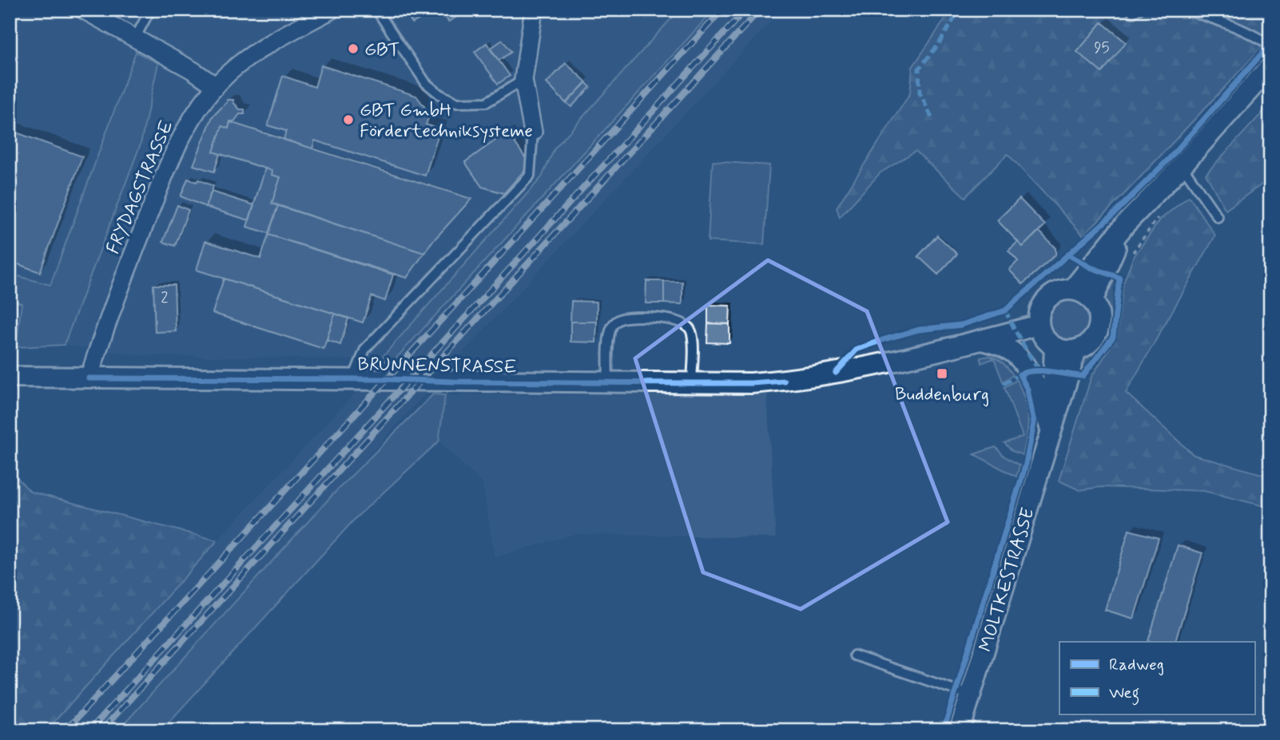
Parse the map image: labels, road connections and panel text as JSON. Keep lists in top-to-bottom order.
{
  "streets": {
    "street": ["FRYDAGSTRASSE", "BRUNNENSTRASSE", "MOLTKESTRASSE"]
  },
  "crossings": [
    ["FRYDAGSTRASSE", "BRUNNENSTRASSE"],
    ["BRUNNENSTRASSE", "MOLTKESTRASSE"]
  ],
  "places": {
    "other": ["GBT", "GBT GmbH Fördertechniksysteme"],
    "transit": ["Buddenburg"]
  },
  "house_numbers": ["95", "2"],
  "legend": ["Radweg", "Weg"]
}
